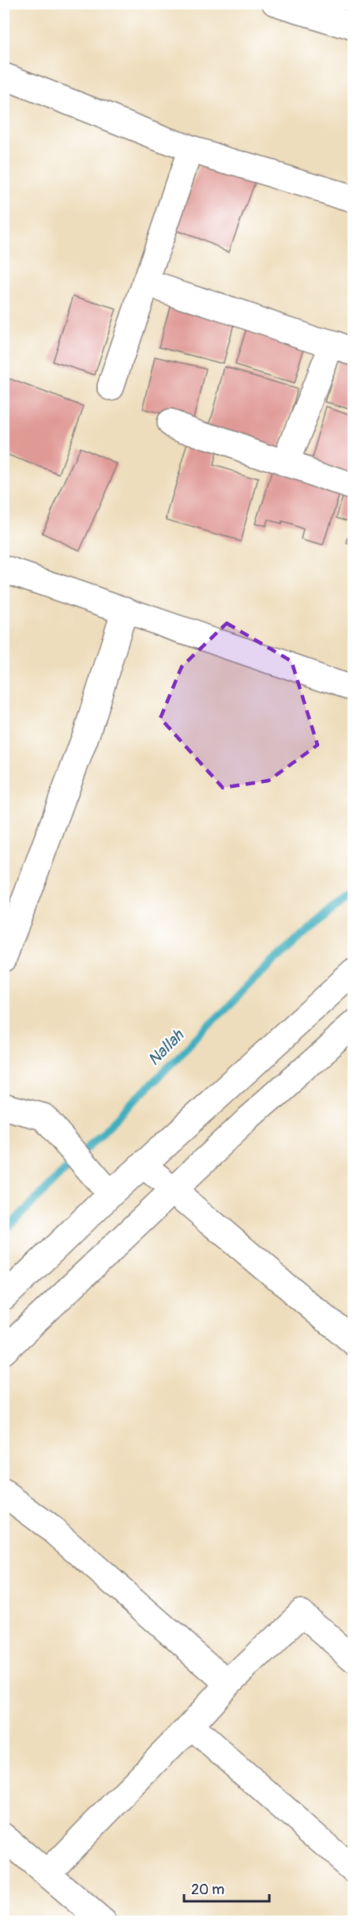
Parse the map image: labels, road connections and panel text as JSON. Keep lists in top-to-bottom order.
{
  "water": ["Nallah"],
  "scale_bar": "20 m"
}
